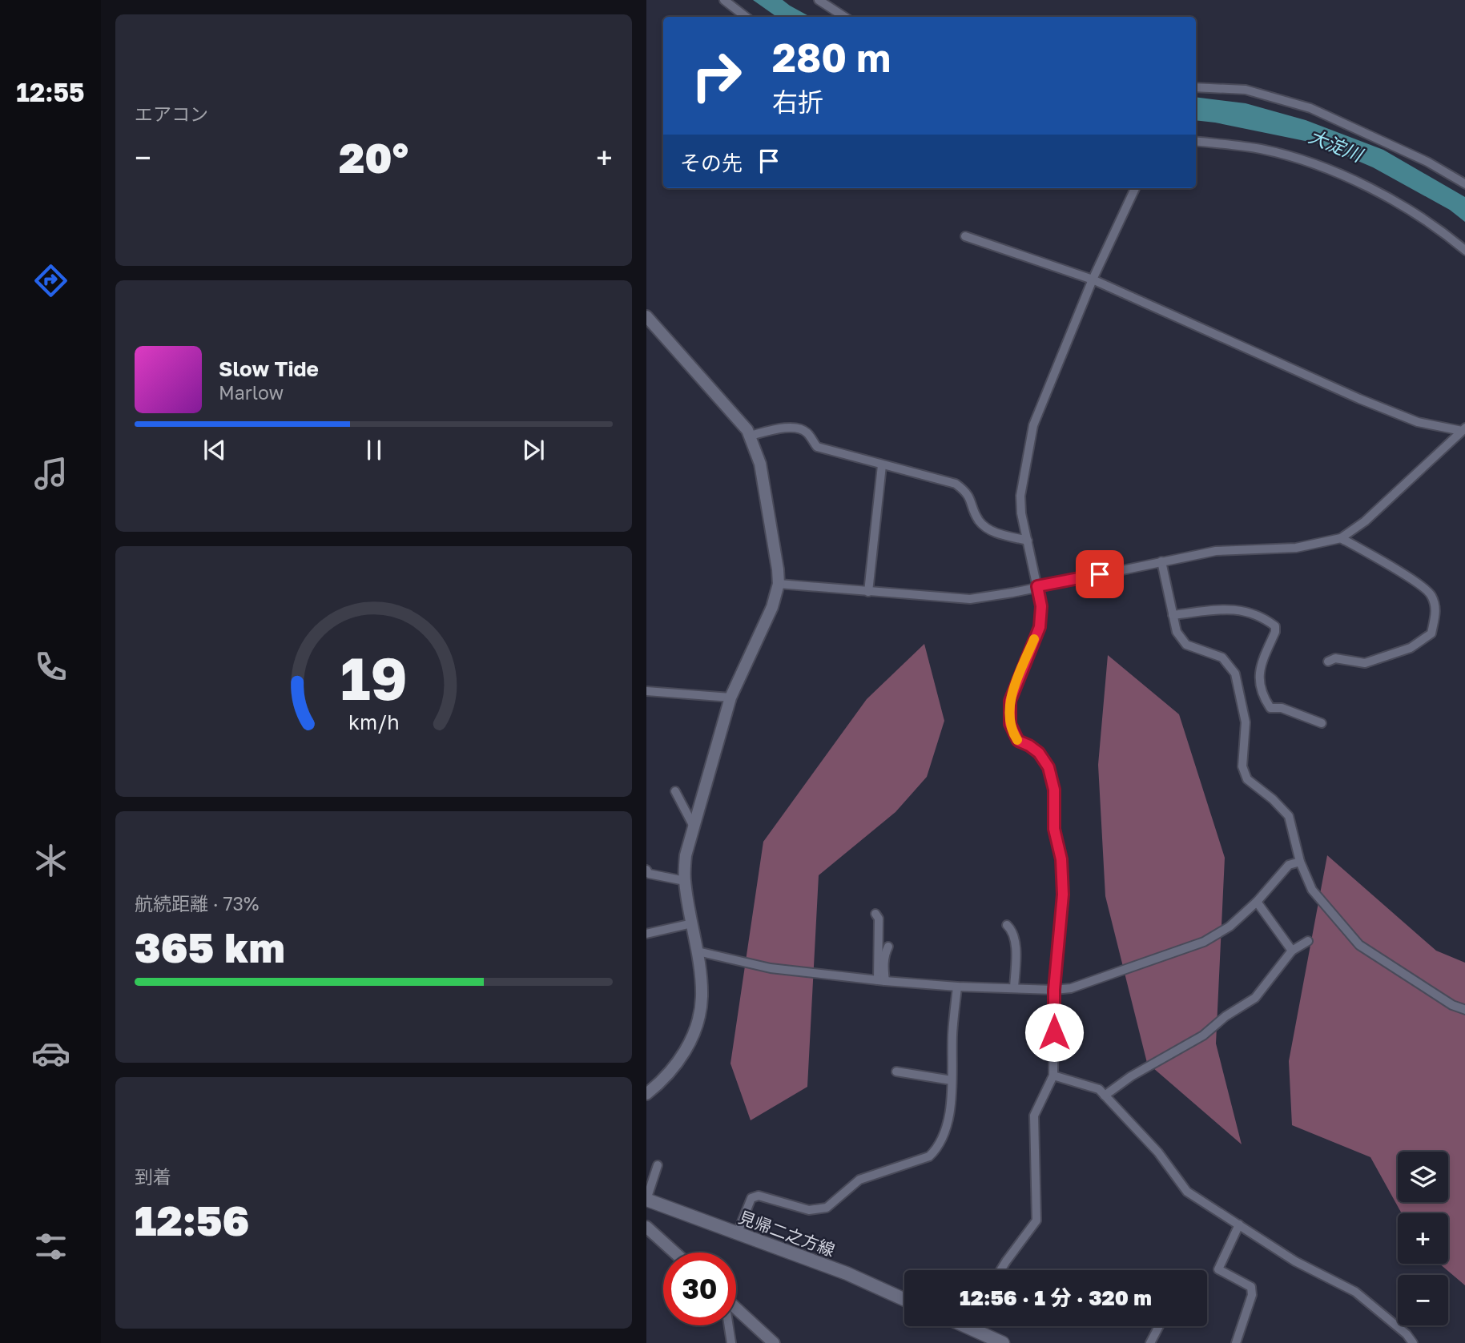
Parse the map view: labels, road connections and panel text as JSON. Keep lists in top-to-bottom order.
{
  "streets": {
    "main road": ["見帰二之方線"]
  },
  "water": ["大淀川"],
  "page": {
    "tabs": "12:55",
    "tile": [
      "エアコン",
      ["航続距離 · 73%", "365 km"],
      ["到着", "12:56"]
    ],
    "turn": ["280 m", "右折"],
    "heat": ["−", "20°", "+"],
    "then": "その先",
    "song": ["Slow Tide", "Marlow"],
    "map_buttons": ["+", "−"],
    "limit": "30",
    "trip": "12:56 · 1 分 · 320 m",
    "gauge": ["19", "km/h"]
  }
}
